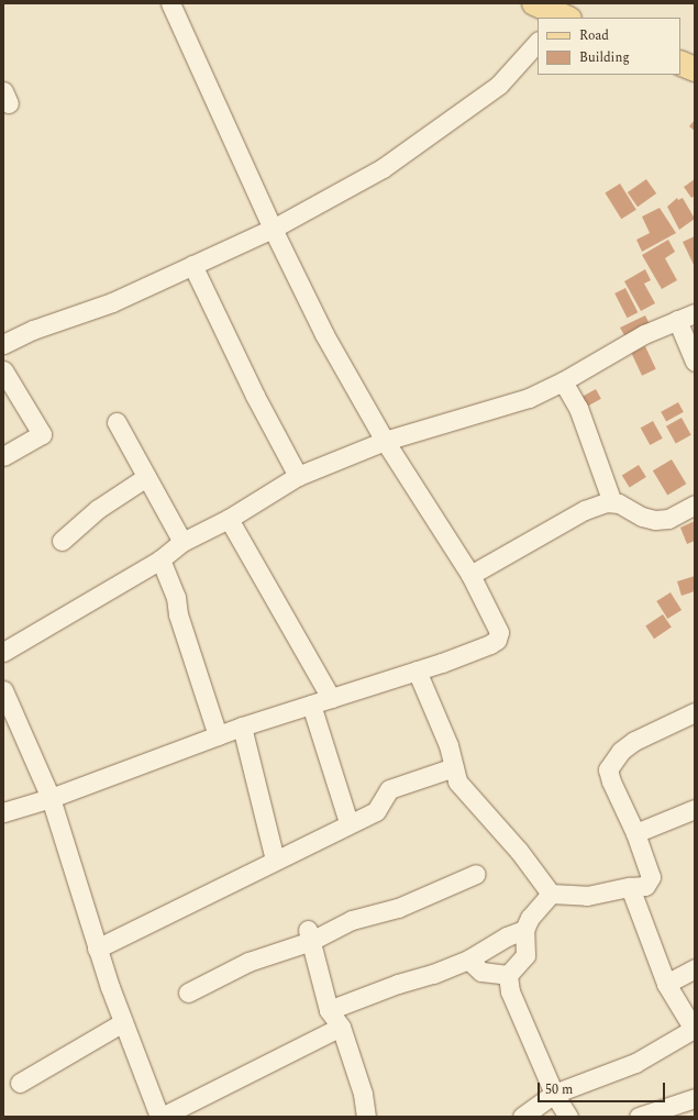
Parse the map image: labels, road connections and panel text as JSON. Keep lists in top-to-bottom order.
{
  "legend": ["Road", "Building"],
  "scale_bar": "50 m"
}
